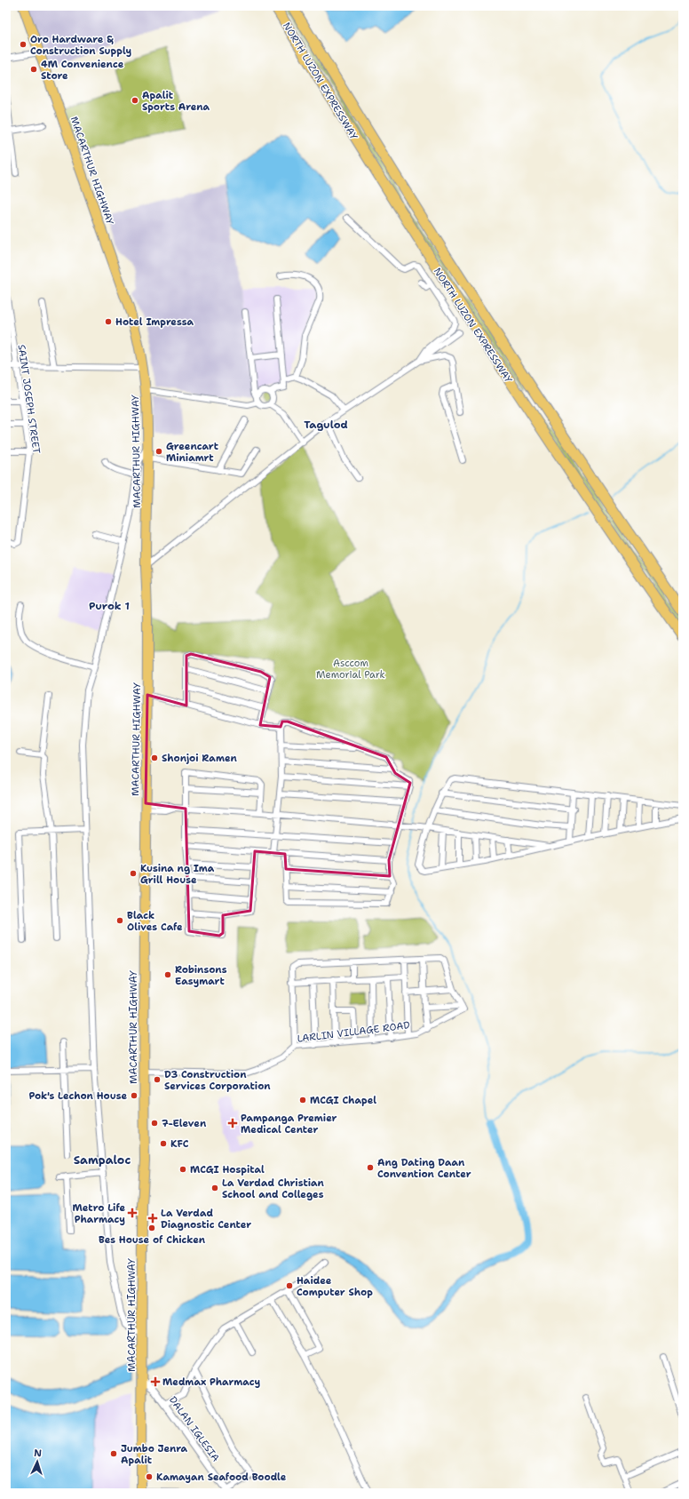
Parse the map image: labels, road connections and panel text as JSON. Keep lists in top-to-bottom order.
{
  "streets": {
    "highway": ["NORTH LUZON EXPRESSWAY", "MACARTHUR HIGHWAY"],
    "street": ["SAINT JOSEPH STREET", "LARLIN VILLAGE ROAD", "DALAN IGLESIA"]
  },
  "crossings": [
    ["MACARTHUR HIGHWAY", "LARLIN VILLAGE ROAD"],
    ["MACARTHUR HIGHWAY", "DALAN IGLESIA"]
  ],
  "districts": ["Tagulod", "Purok 1", "Sampaloc"],
  "parks": ["Asccom Memorial Park"],
  "places": {
    "other": [
      "Oro Hardware & Construction Supply",
      "4M Convenience Store",
      "Apalit Sports Arena",
      "Hotel Impressa",
      "Greencart Miniamrt",
      "Shonjoi Ramen",
      "Kusina ng Ima Grill House",
      "Black Olives Cafe",
      "Robinsons Easymart",
      "D3 Construction Services Corporation",
      "Pok's Lechon House",
      "MCGI Chapel",
      "7-Eleven",
      "KFC",
      "Ang Dating Daan Convention Center",
      "MCGI Hospital",
      "La Verdad Christian School and Colleges",
      "Bes House of Chicken",
      "Haidee Computer Shop",
      "Jumbo Jenra Apalit",
      "Kamayan Seafood Boodle"
    ],
    "health": [
      "Pampanga Premier Medical Center",
      "Metro Life Pharmacy",
      "La Verdad Diagnostic Center",
      "Medmax Pharmacy"
    ]
  },
  "north": "top"
}
